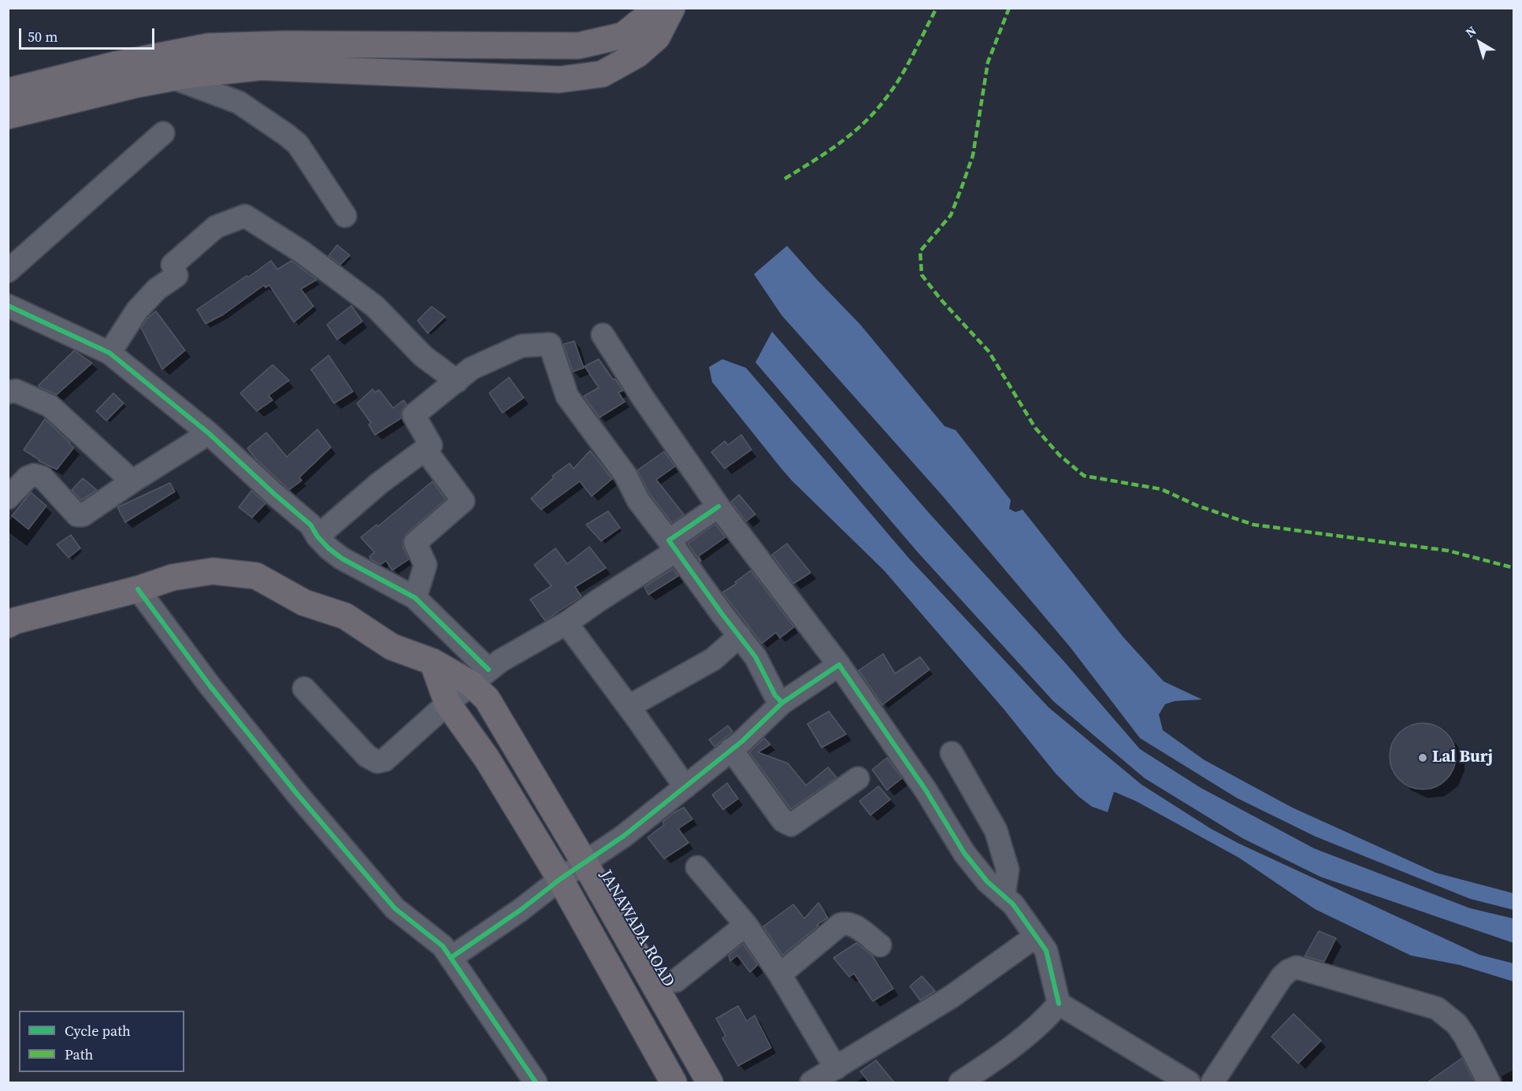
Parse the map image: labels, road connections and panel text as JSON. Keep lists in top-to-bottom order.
{
  "streets": {
    "main road": ["JANAWADA ROAD"]
  },
  "places": ["Lal Burj"],
  "legend": ["Cycle path", "Path"],
  "scale_bar": "50 m",
  "north": "top left"
}
